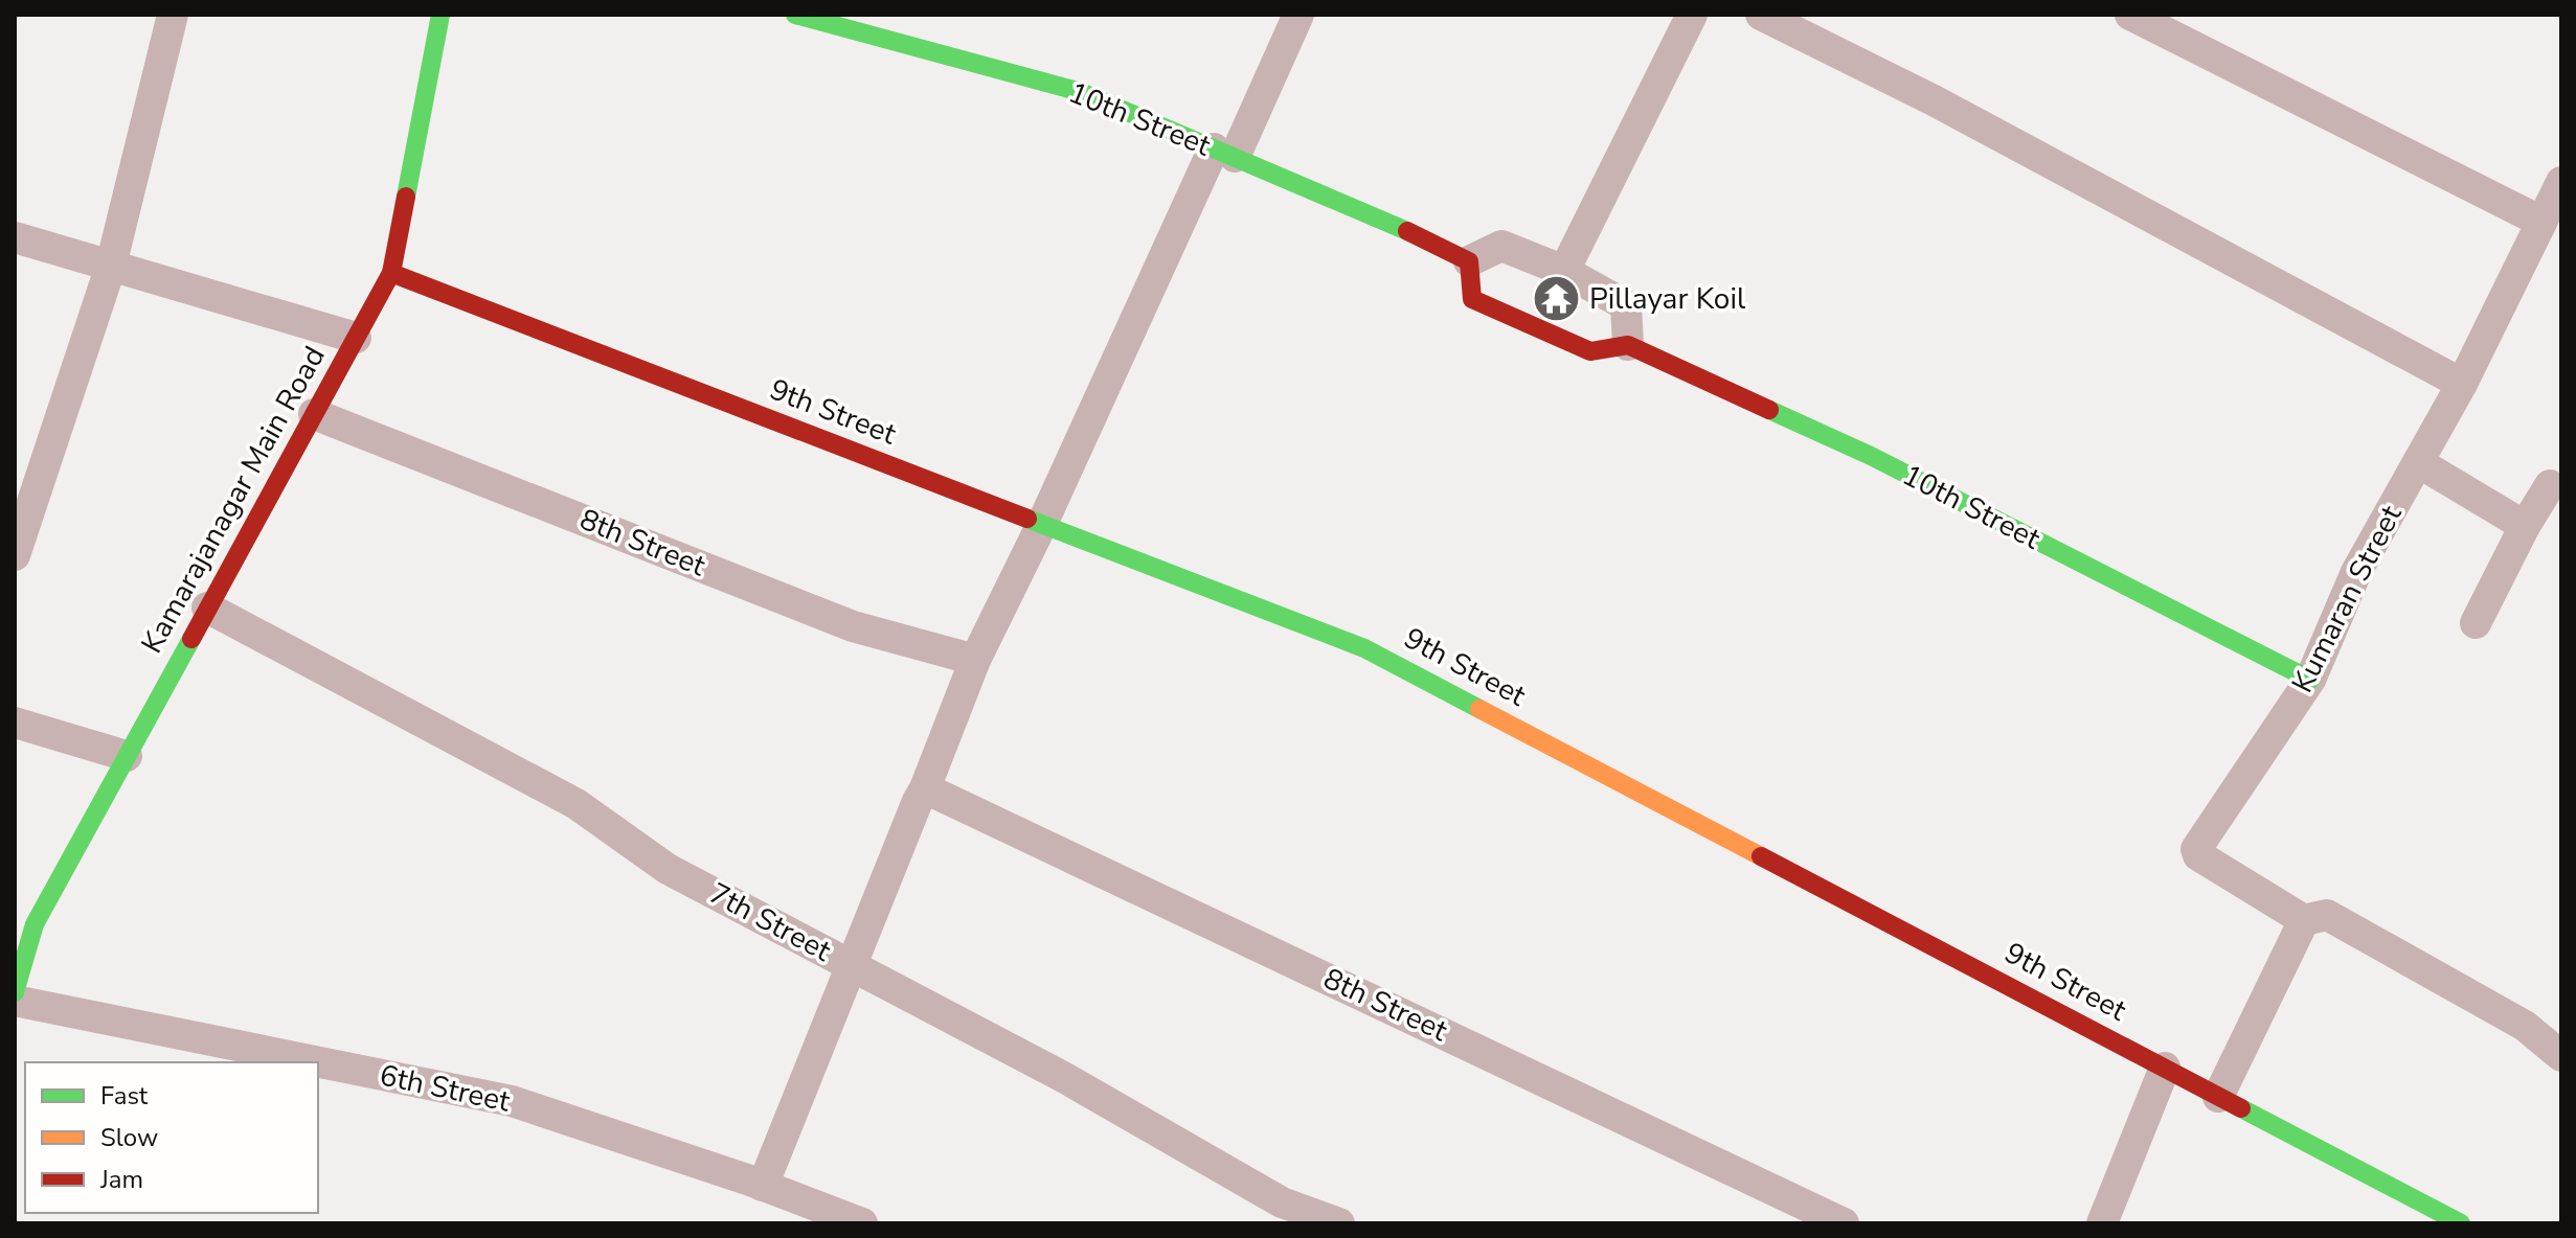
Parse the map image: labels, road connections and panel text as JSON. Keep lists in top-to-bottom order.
{
  "streets": {
    "street": [
      "10th Street",
      "9th Street",
      "Kamarajanagar Main Road",
      "8th Street",
      "Kumaran Street",
      "7th Street",
      "6th Street"
    ]
  },
  "crossings": [
    ["10th Street", "Kumaran Street"],
    ["9th Street", "Kamarajanagar Main Road"],
    ["Kamarajanagar Main Road", "8th Street"],
    ["Kamarajanagar Main Road", "7th Street"]
  ],
  "places": {
    "temple": ["Pillayar Koil"]
  },
  "legend": ["Fast", "Slow", "Jam"]
}
